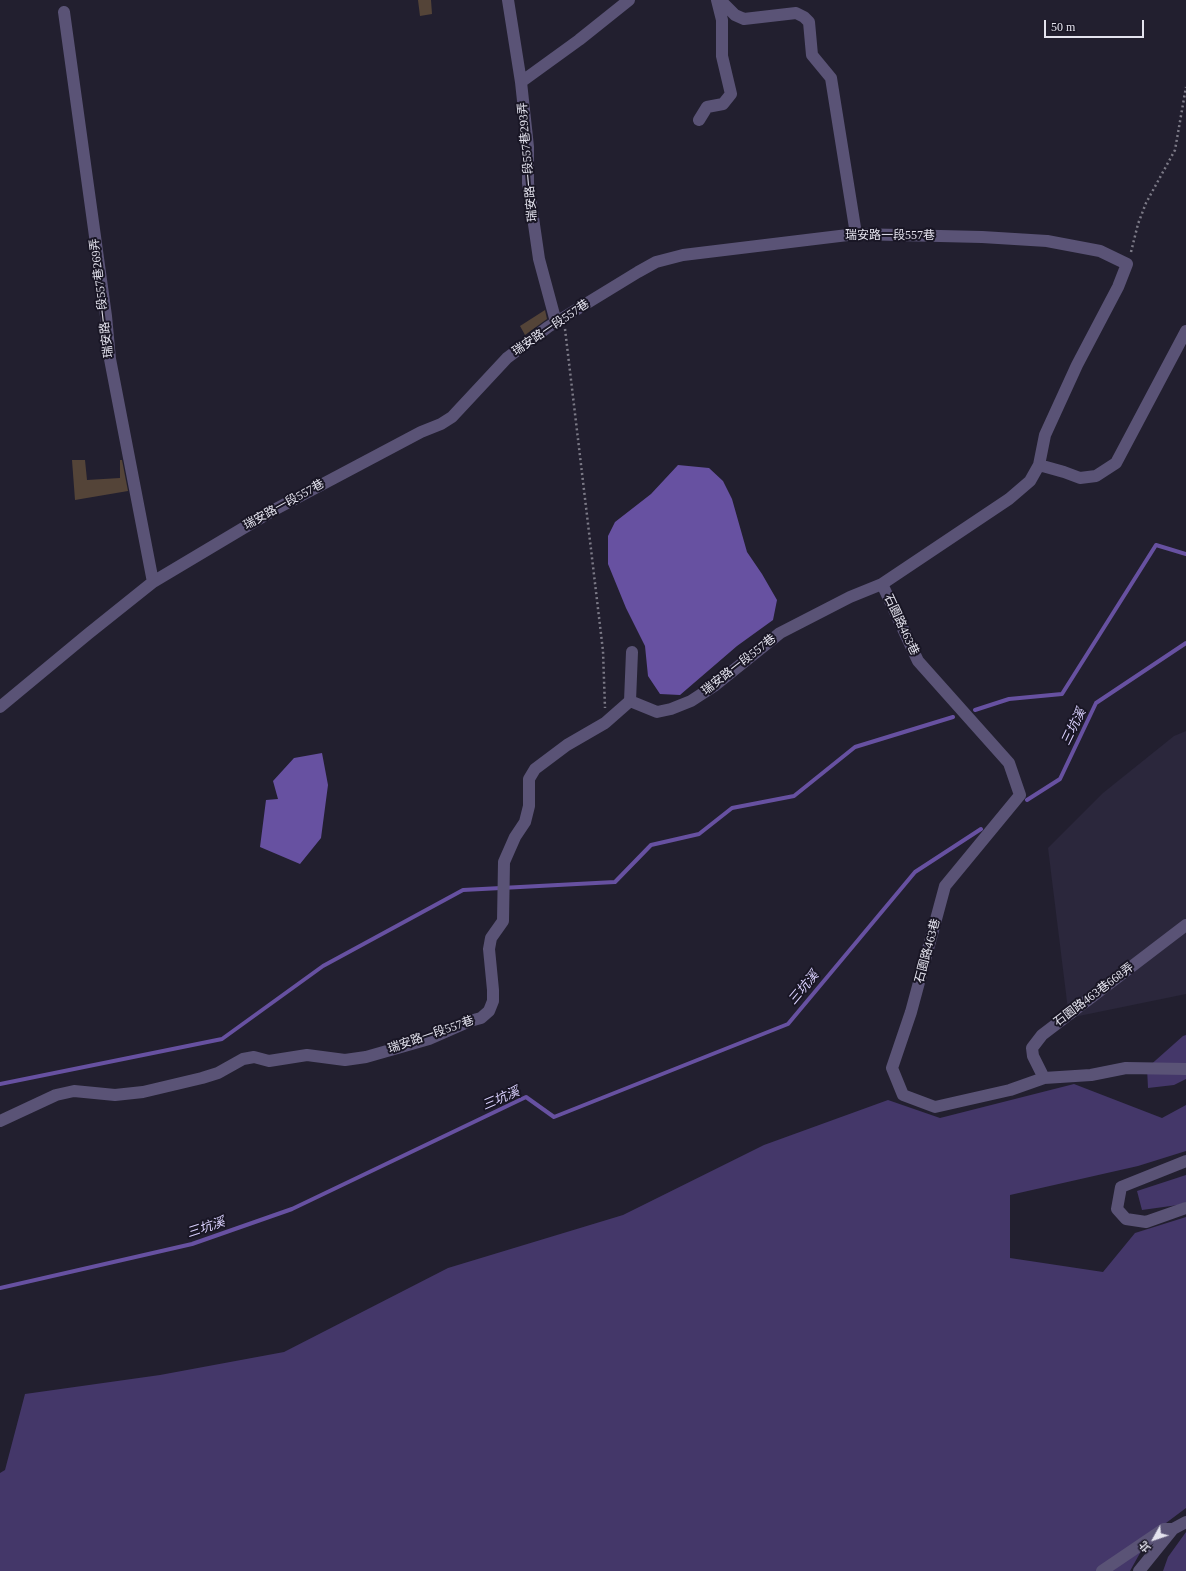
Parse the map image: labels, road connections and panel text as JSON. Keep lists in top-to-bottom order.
{
  "streets": {
    "street": [
      "瑞安路一段557巷293弄",
      "瑞安路一段557巷",
      "瑞安路一段557巷269弄",
      "石園路463巷",
      "石園路463巷668弄"
    ]
  },
  "crossings": [
    ["瑞安路一段557巷293弄", "瑞安路一段557巷"],
    ["瑞安路一段557巷", "瑞安路一段557巷269弄"],
    ["瑞安路一段557巷", "石園路463巷"],
    ["石園路463巷", "石園路463巷668弄"]
  ],
  "water": ["三坑溪"],
  "scale_bar": "50 m",
  "north": "bottom left"
}
